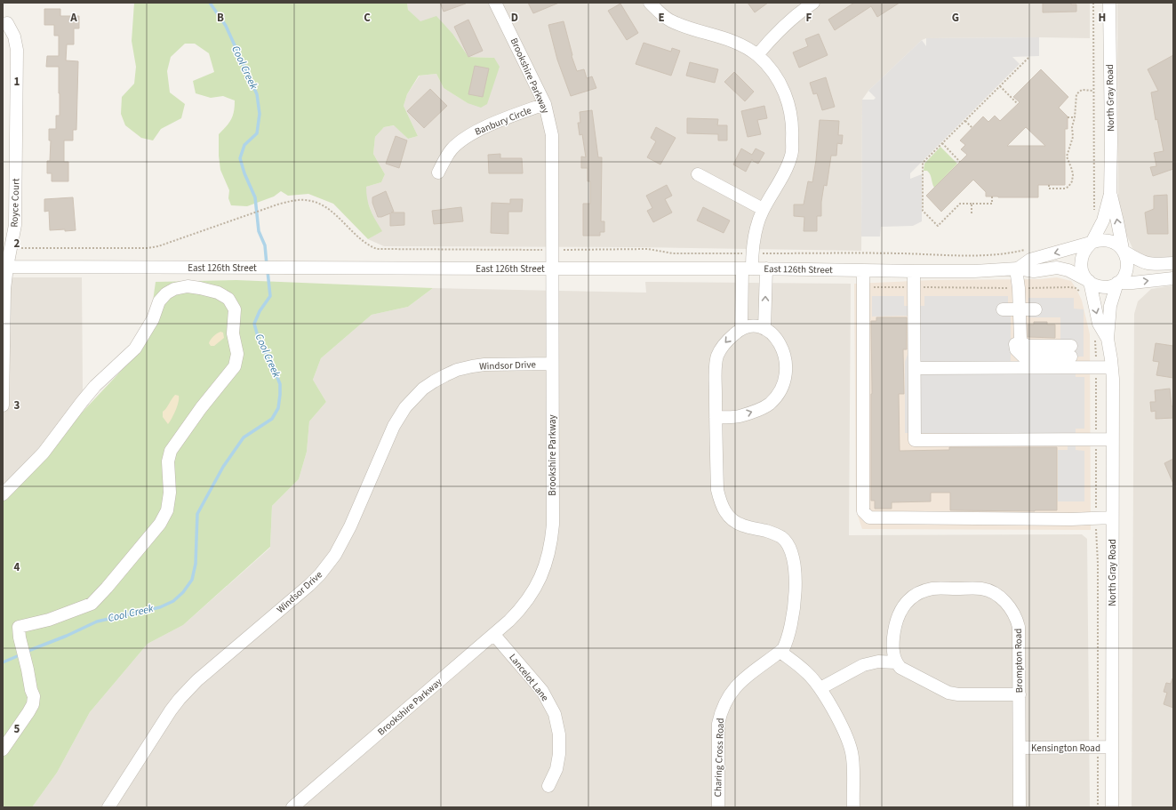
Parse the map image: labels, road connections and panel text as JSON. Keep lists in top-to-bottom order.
{
  "streets": {
    "street": [
      "Brookshire Parkway",
      "North Gray Road",
      "Banbury Circle",
      "Royce Court",
      "East 126th Street",
      "Windsor Drive",
      "Brompton Road",
      "Lancelot Lane",
      "Kensington Road",
      "Charing Cross Road"
    ]
  },
  "crossings": [
    ["Brookshire Parkway", "Banbury Circle"],
    ["Brookshire Parkway", "East 126th Street"],
    ["Brookshire Parkway", "Windsor Drive"],
    ["Brookshire Parkway", "Lancelot Lane"],
    ["North Gray Road", "East 126th Street"],
    ["North Gray Road", "Kensington Road"],
    ["Royce Court", "East 126th Street"],
    ["Brompton Road", "Kensington Road"]
  ],
  "water": ["Cool Creek"],
  "grid": {
    "columns": [
      "A",
      "B",
      "C",
      "D",
      "E",
      "F",
      "G",
      "H"
    ],
    "rows": [
      "1",
      "2",
      "3",
      "4",
      "5"
    ]
  }
}
